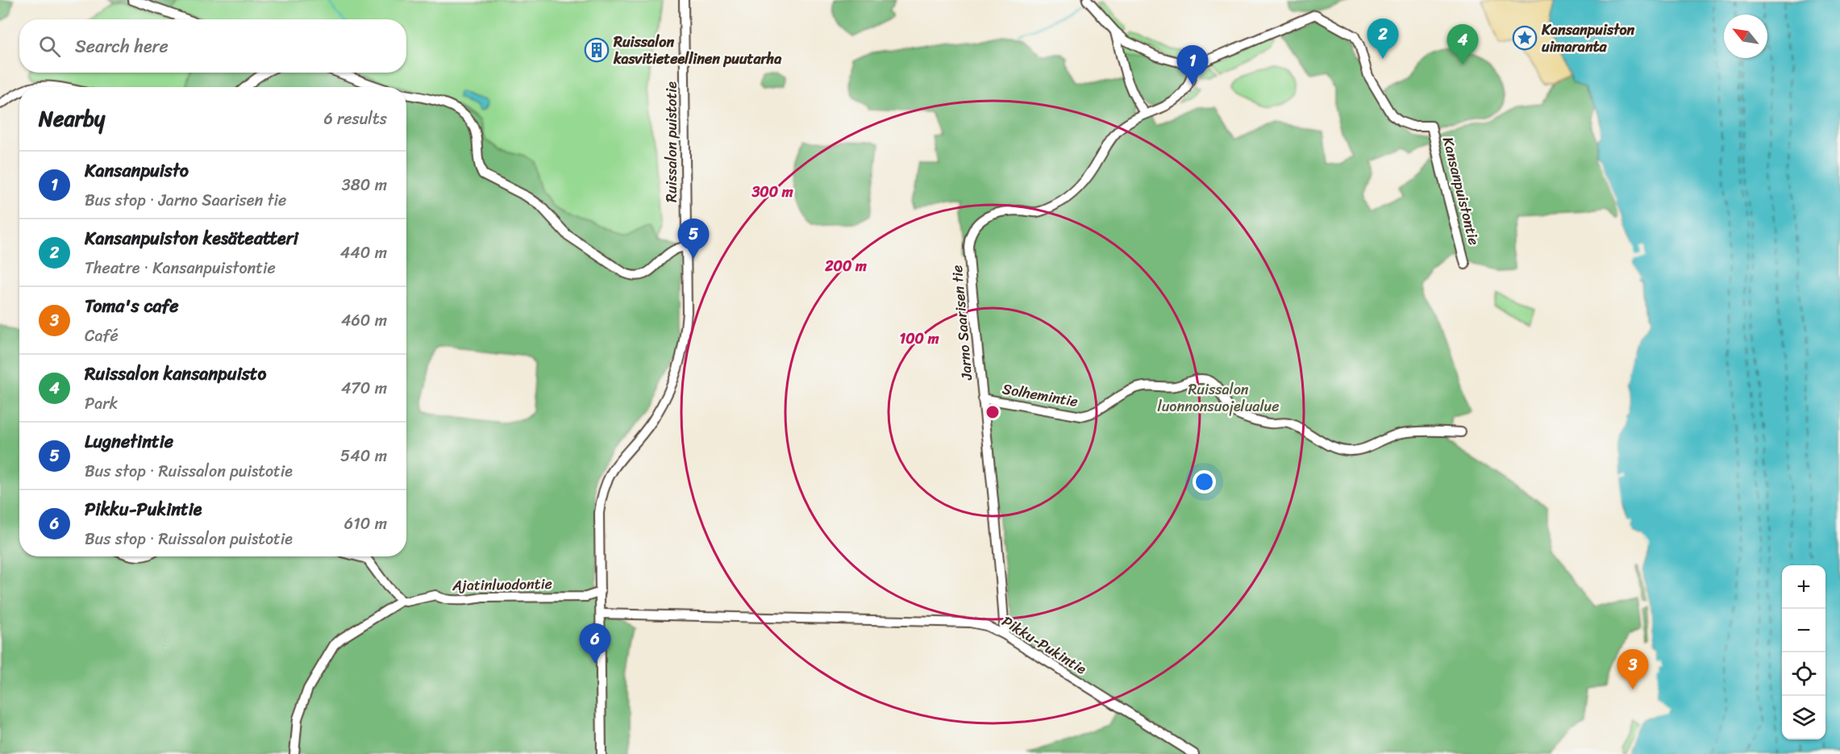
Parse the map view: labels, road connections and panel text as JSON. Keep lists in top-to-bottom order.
{
  "streets": {
    "street": [
      "Ruissalon puistotie",
      "Kansanpuistontie",
      "Jarno Saarisen tie",
      "Solhemintie",
      "Ajatinluodontie",
      "Pikku-Pukintie"
    ]
  },
  "crossings": [
    ["Ruissalon puistotie", "Ajatinluodontie"],
    ["Ruissalon puistotie", "Pikku-Pukintie"],
    ["Kansanpuistontie", "Jarno Saarisen tie"],
    ["Jarno Saarisen tie", "Solhemintie"],
    ["Jarno Saarisen tie", "Pikku-Pukintie"]
  ],
  "parks": ["Ruissalon luonnonsuojelualue"],
  "places": {
    "place": ["Kansanpuiston uimaranta"],
    "building": ["Ruissalon kasvitieteellinen puutarha"]
  },
  "north": "top left",
  "page": {
    "pins": [
      "2",
      "4",
      "1",
      "5",
      "6",
      "3"
    ],
    "search": "Search here",
    "heading": ["Nearby", "6 results"],
    "list": [
      {
        "mark": "1",
        "name": "Kansanpuisto",
        "note": "Bus stop · Jarno Saarisen tie",
        "value": "380 m"
      },
      {
        "mark": "2",
        "name": "Kansanpuiston kesäteatteri",
        "note": "Theatre · Kansanpuistontie",
        "value": "440 m"
      },
      {
        "mark": "3",
        "name": "Toma's cafe",
        "note": "Café",
        "value": "460 m"
      },
      {
        "mark": "4",
        "name": "Ruissalon kansanpuisto",
        "note": "Park",
        "value": "470 m"
      },
      {
        "mark": "5",
        "name": "Lugnetintie",
        "note": "Bus stop · Ruissalon puistotie",
        "value": "540 m"
      },
      {
        "mark": "6",
        "name": "Pikku-Pukintie",
        "note": "Bus stop · Ruissalon puistotie",
        "value": "610 m"
      }
    ],
    "map_buttons": ["+", "−"]
  },
  "rings": ["300 m", "200 m", "100 m"]
}
